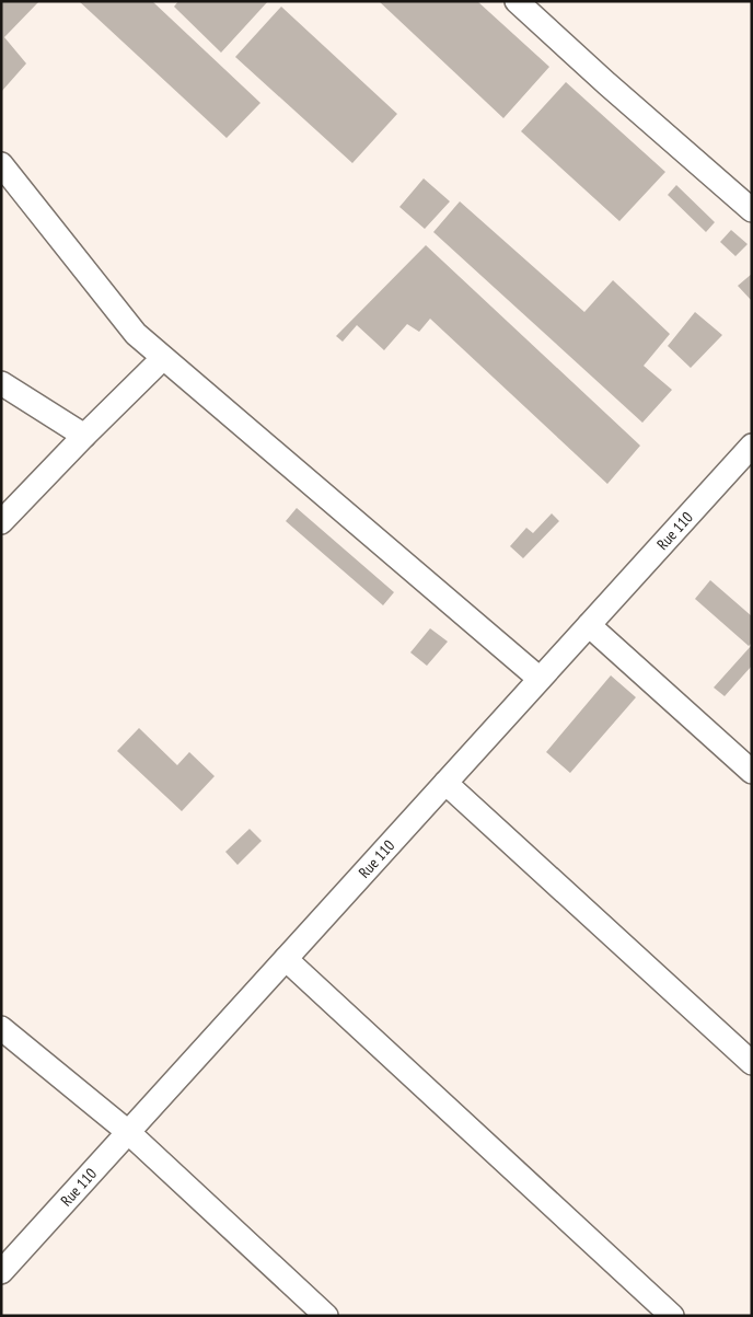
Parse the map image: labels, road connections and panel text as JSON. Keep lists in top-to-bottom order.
{
  "streets": {
    "street": ["Rue 110"]
  }
}
